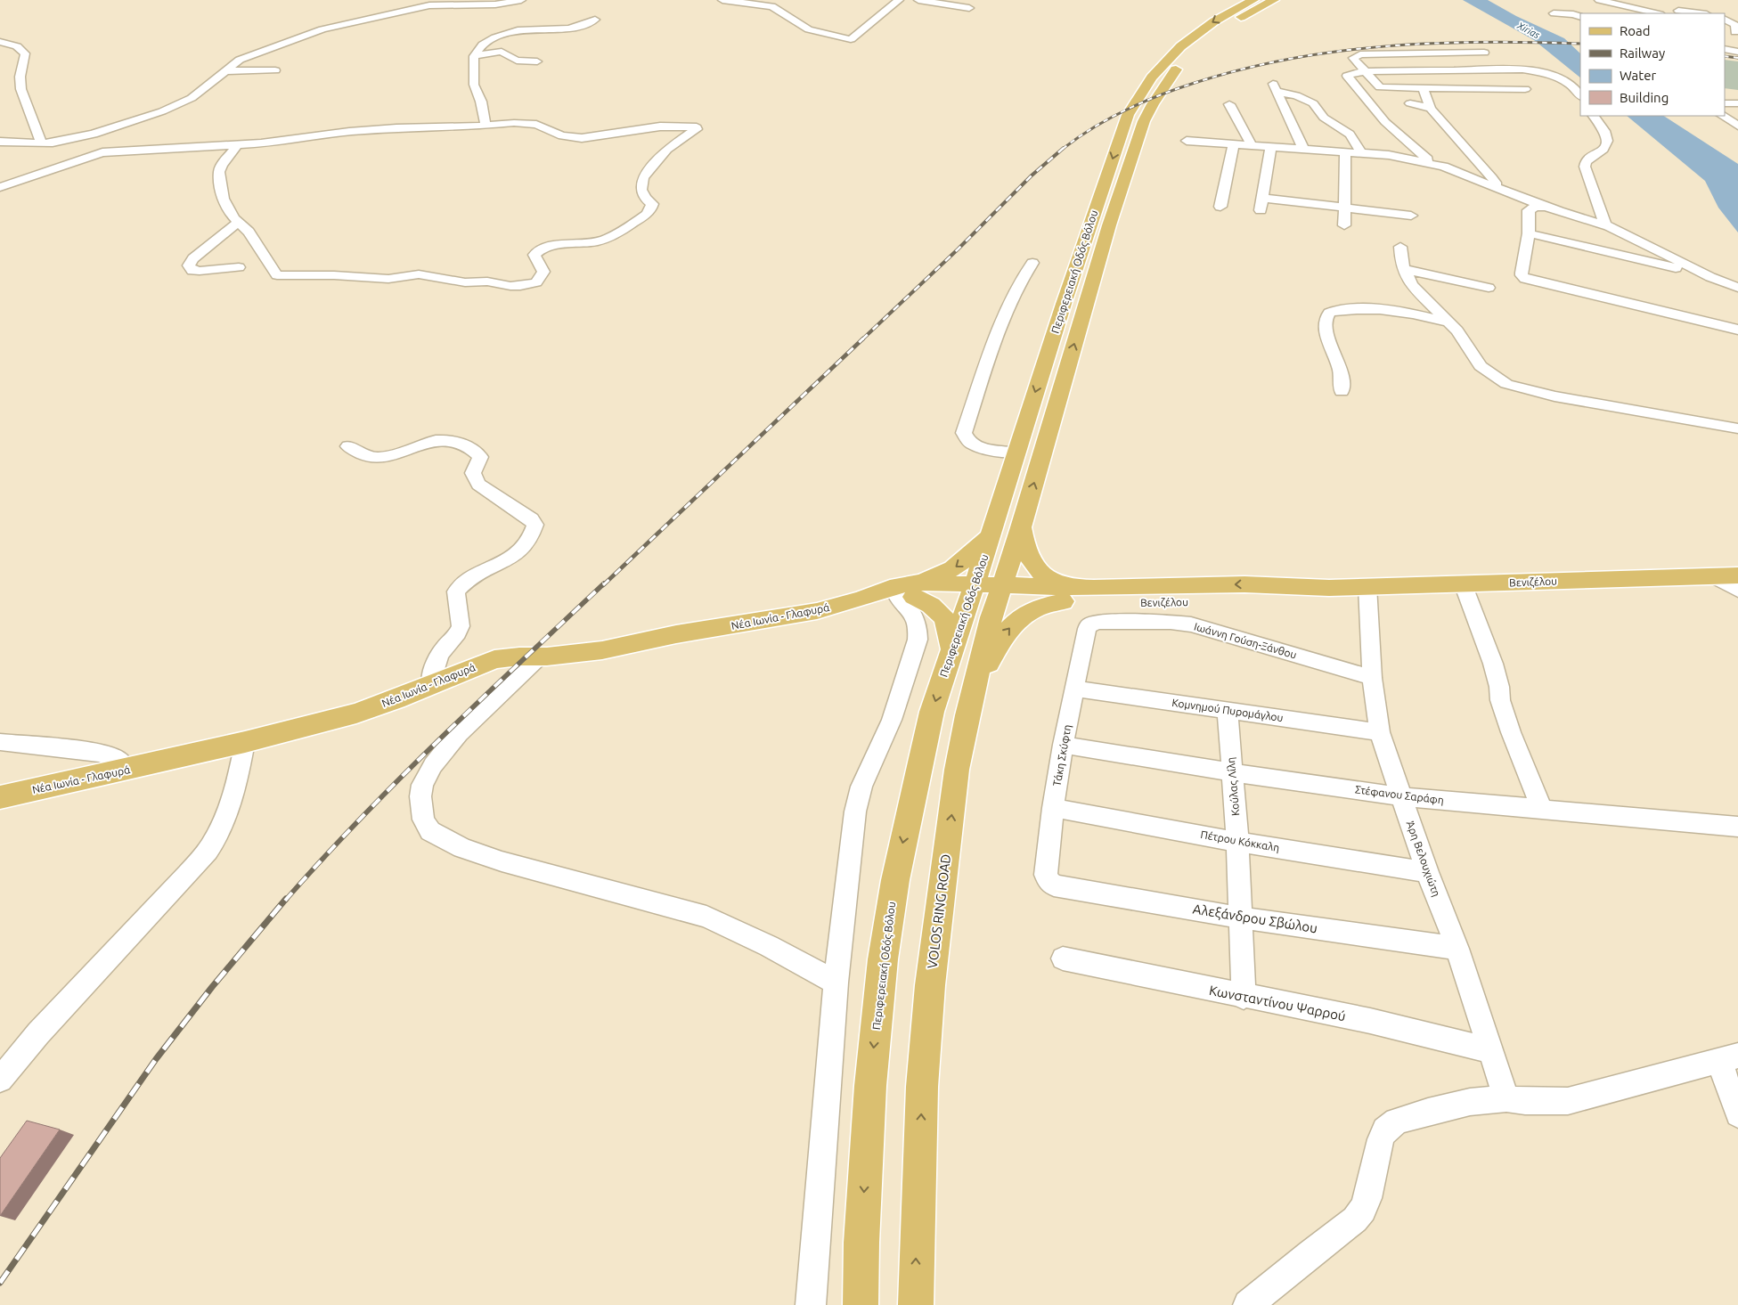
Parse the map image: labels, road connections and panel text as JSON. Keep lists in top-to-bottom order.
{
  "streets": {
    "main road": [
      "Περιφερειακή Οδός Βόλου",
      "Βενιζέλου",
      "Νέα Ιωνία - Γλαφυρά",
      "VOLOS RING ROAD"
    ],
    "street": [
      "Ιωάννη Γούση-Ξάνθου",
      "Κομνημού Πυρομάγλου",
      "Τάκη Σκύφτη",
      "Κούλας Λίλη",
      "Στέφανου Σαράφη",
      "Πέτρου Κόκκαλη",
      "Άρη Βελουχιώτη",
      "Αλεξάνδρου Σβώλου",
      "Κωνσταντίνου Ψαρρού"
    ]
  },
  "crossings": [
    ["Περιφερειακή Οδός Βόλου", "Νέα Ιωνία - Γλαφυρά"],
    ["Περιφερειακή Οδός Βόλου", "VOLOS RING ROAD"],
    ["Βενιζέλου", "Νέα Ιωνία - Γλαφυρά"],
    ["Βενιζέλου", "Άρη Βελουχιώτη"],
    ["Βενιζέλου", "VOLOS RING ROAD"],
    ["Νέα Ιωνία - Γλαφυρά", "VOLOS RING ROAD"],
    ["Ιωάννη Γούση-Ξάνθου", "Τάκη Σκύφτη"],
    ["Ιωάννη Γούση-Ξάνθου", "Άρη Βελουχιώτη"],
    ["Κομνημού Πυρομάγλου", "Τάκη Σκύφτη"],
    ["Κομνημού Πυρομάγλου", "Κούλας Λίλη"],
    ["Κομνημού Πυρομάγλου", "Άρη Βελουχιώτη"],
    ["Τάκη Σκύφτη", "Στέφανου Σαράφη"],
    ["Τάκη Σκύφτη", "Πέτρου Κόκκαλη"],
    ["Τάκη Σκύφτη", "Αλεξάνδρου Σβώλου"],
    ["Κούλας Λίλη", "Στέφανου Σαράφη"],
    ["Κούλας Λίλη", "Πέτρου Κόκκαλη"],
    ["Κούλας Λίλη", "Αλεξάνδρου Σβώλου"],
    ["Κούλας Λίλη", "Κωνσταντίνου Ψαρρού"],
    ["Στέφανου Σαράφη", "Άρη Βελουχιώτη"],
    ["Πέτρου Κόκκαλη", "Άρη Βελουχιώτη"],
    ["Άρη Βελουχιώτη", "Αλεξάνδρου Σβώλου"],
    ["Άρη Βελουχιώτη", "Κωνσταντίνου Ψαρρού"]
  ],
  "one_way": ["VOLOS RING ROAD"],
  "water": ["Xirias"],
  "legend": [
    "Road",
    "Railway",
    "Water",
    "Building"
  ]
}
